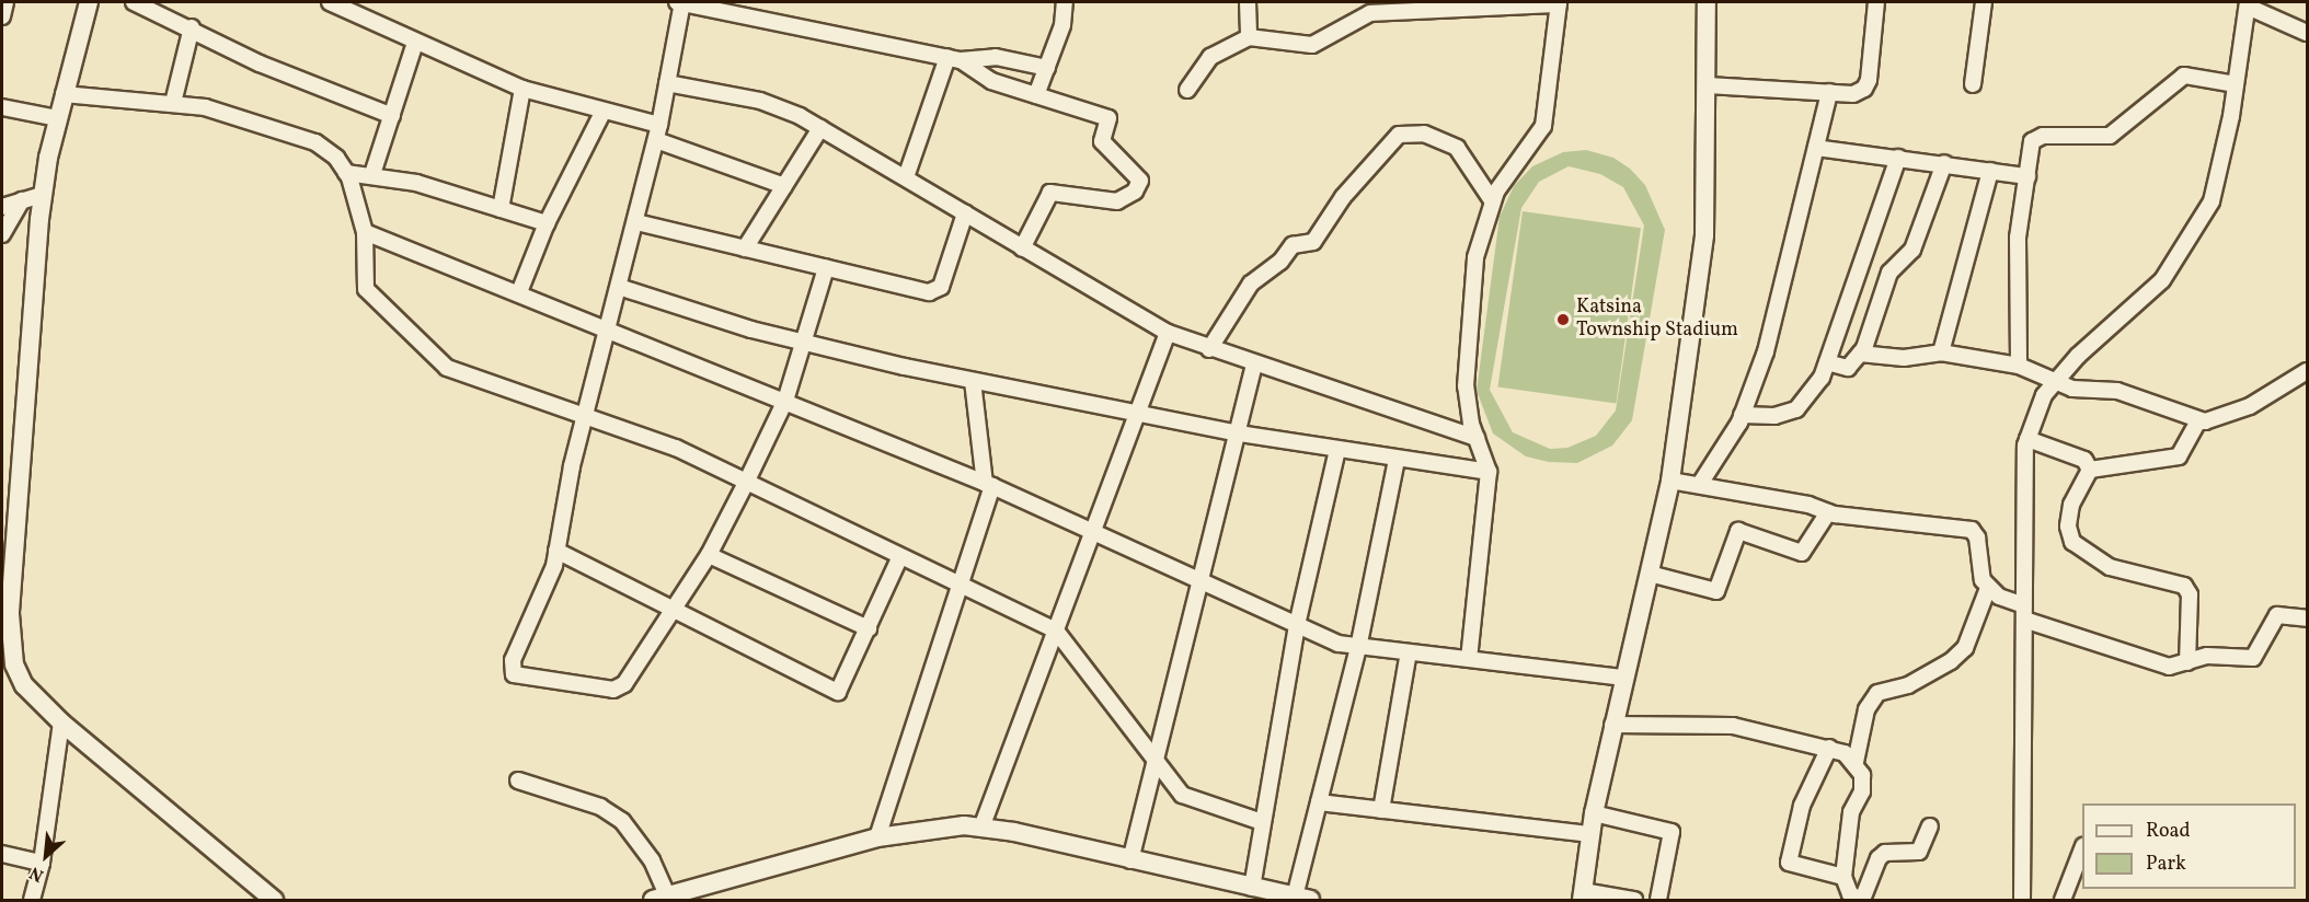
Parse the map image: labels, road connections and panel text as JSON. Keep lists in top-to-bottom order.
{
  "places": ["Katsina Township Stadium"],
  "legend": ["Road", "Park"],
  "north": "bottom left"
}
